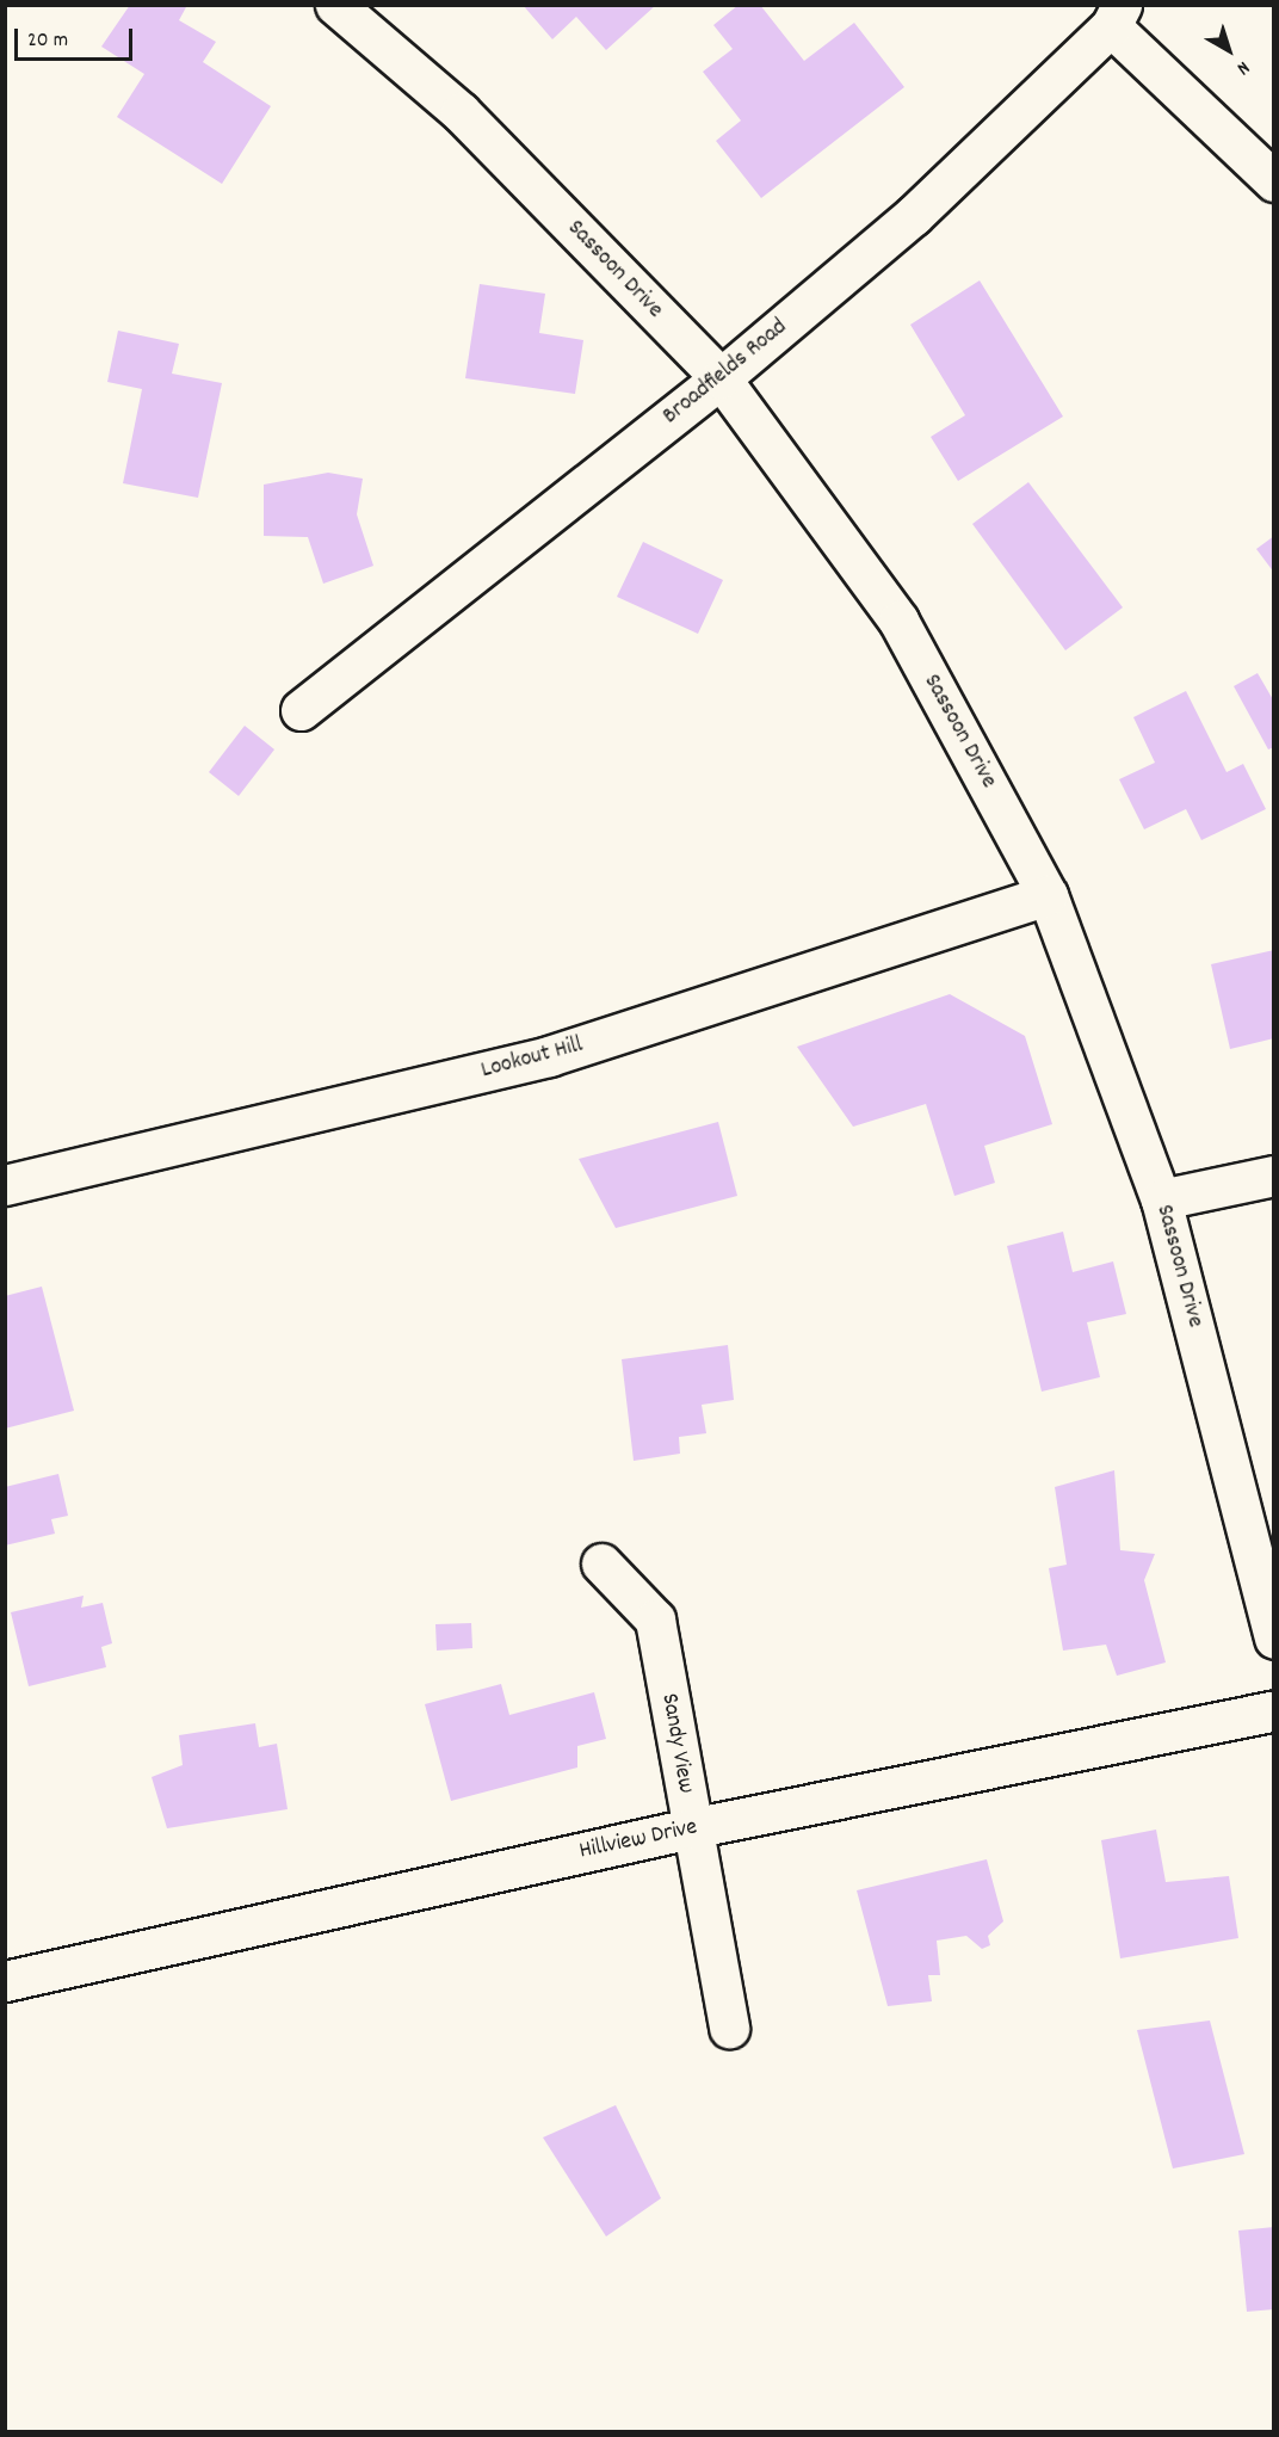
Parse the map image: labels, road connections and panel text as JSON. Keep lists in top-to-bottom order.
{
  "streets": {
    "street": [
      "Sassoon Drive",
      "Broadfields Road",
      "Lookout Hill",
      "Sandy View",
      "Hillview Drive"
    ]
  },
  "crossings": [
    ["Sassoon Drive", "Broadfields Road"],
    ["Sassoon Drive", "Lookout Hill"],
    ["Sandy View", "Hillview Drive"]
  ],
  "scale_bar": "20 m",
  "north": "bottom right"
}
